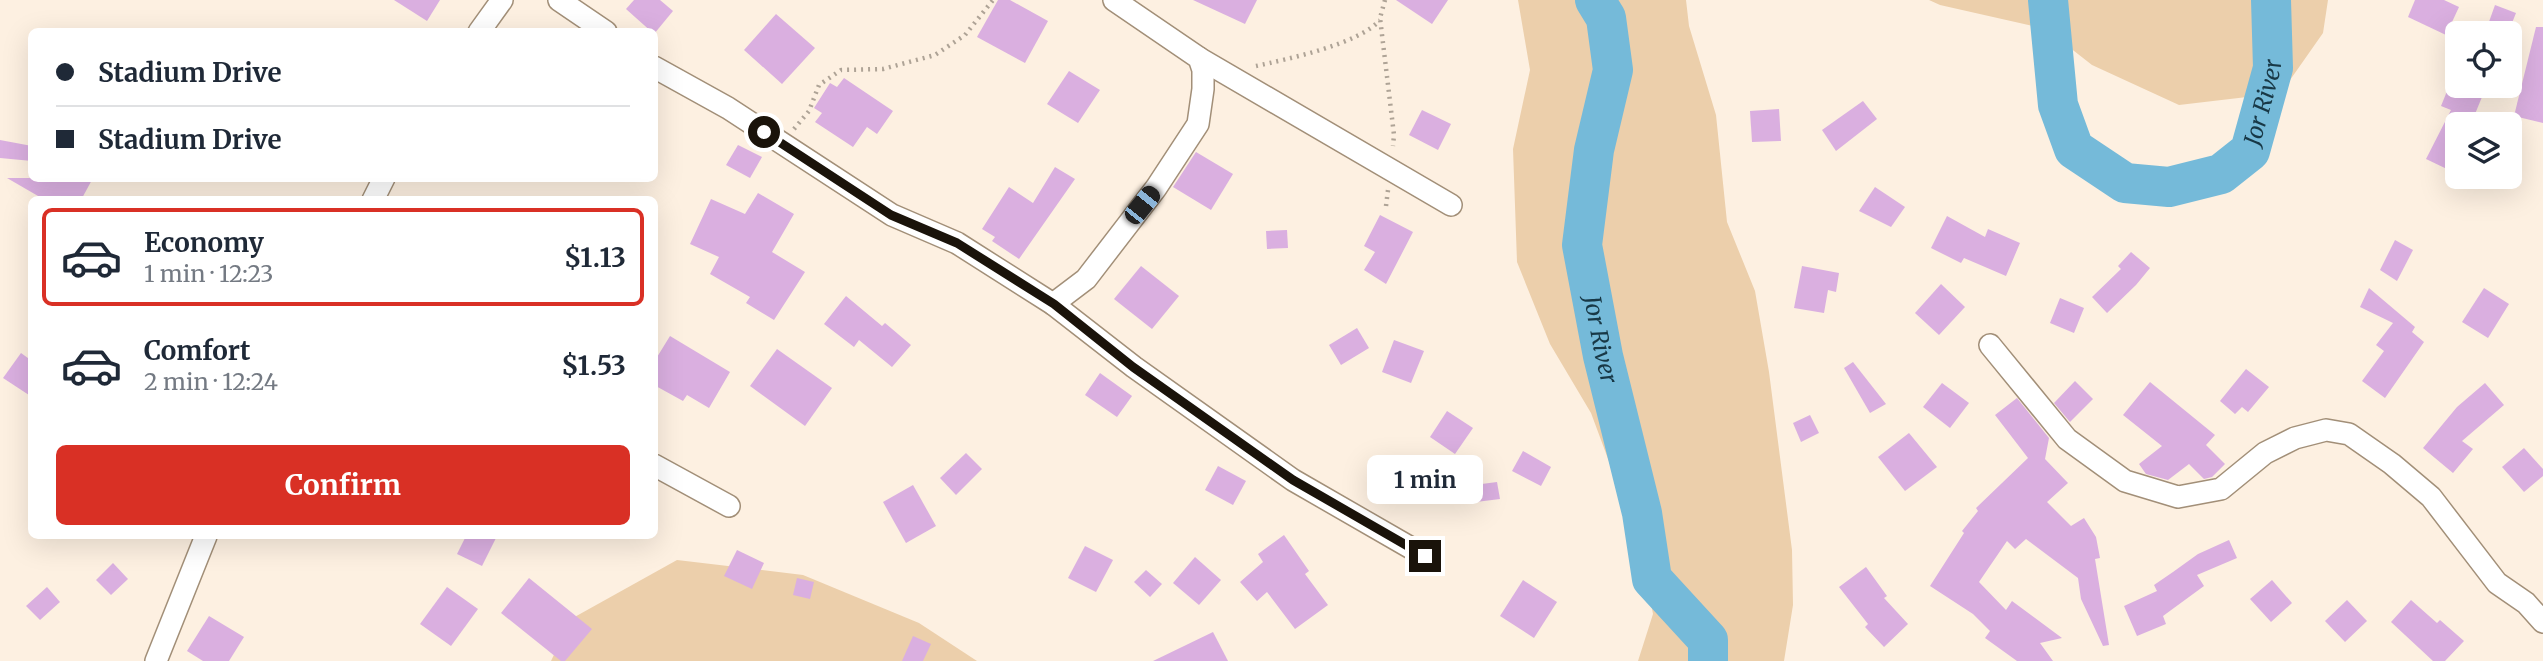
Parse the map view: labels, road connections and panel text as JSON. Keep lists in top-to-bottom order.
{
  "water": ["Jor River"],
  "page": {
    "banner": ["Stadium Drive", "Stadium Drive"],
    "list": [
      {
        "name": "Economy",
        "note": "1 min · 12:23",
        "value": "$1.13"
      },
      {
        "name": "Comfort",
        "note": "2 min · 12:24",
        "value": "$1.53"
      }
    ],
    "buttons": "Confirm",
    "bubble": "1 min"
  }
}
